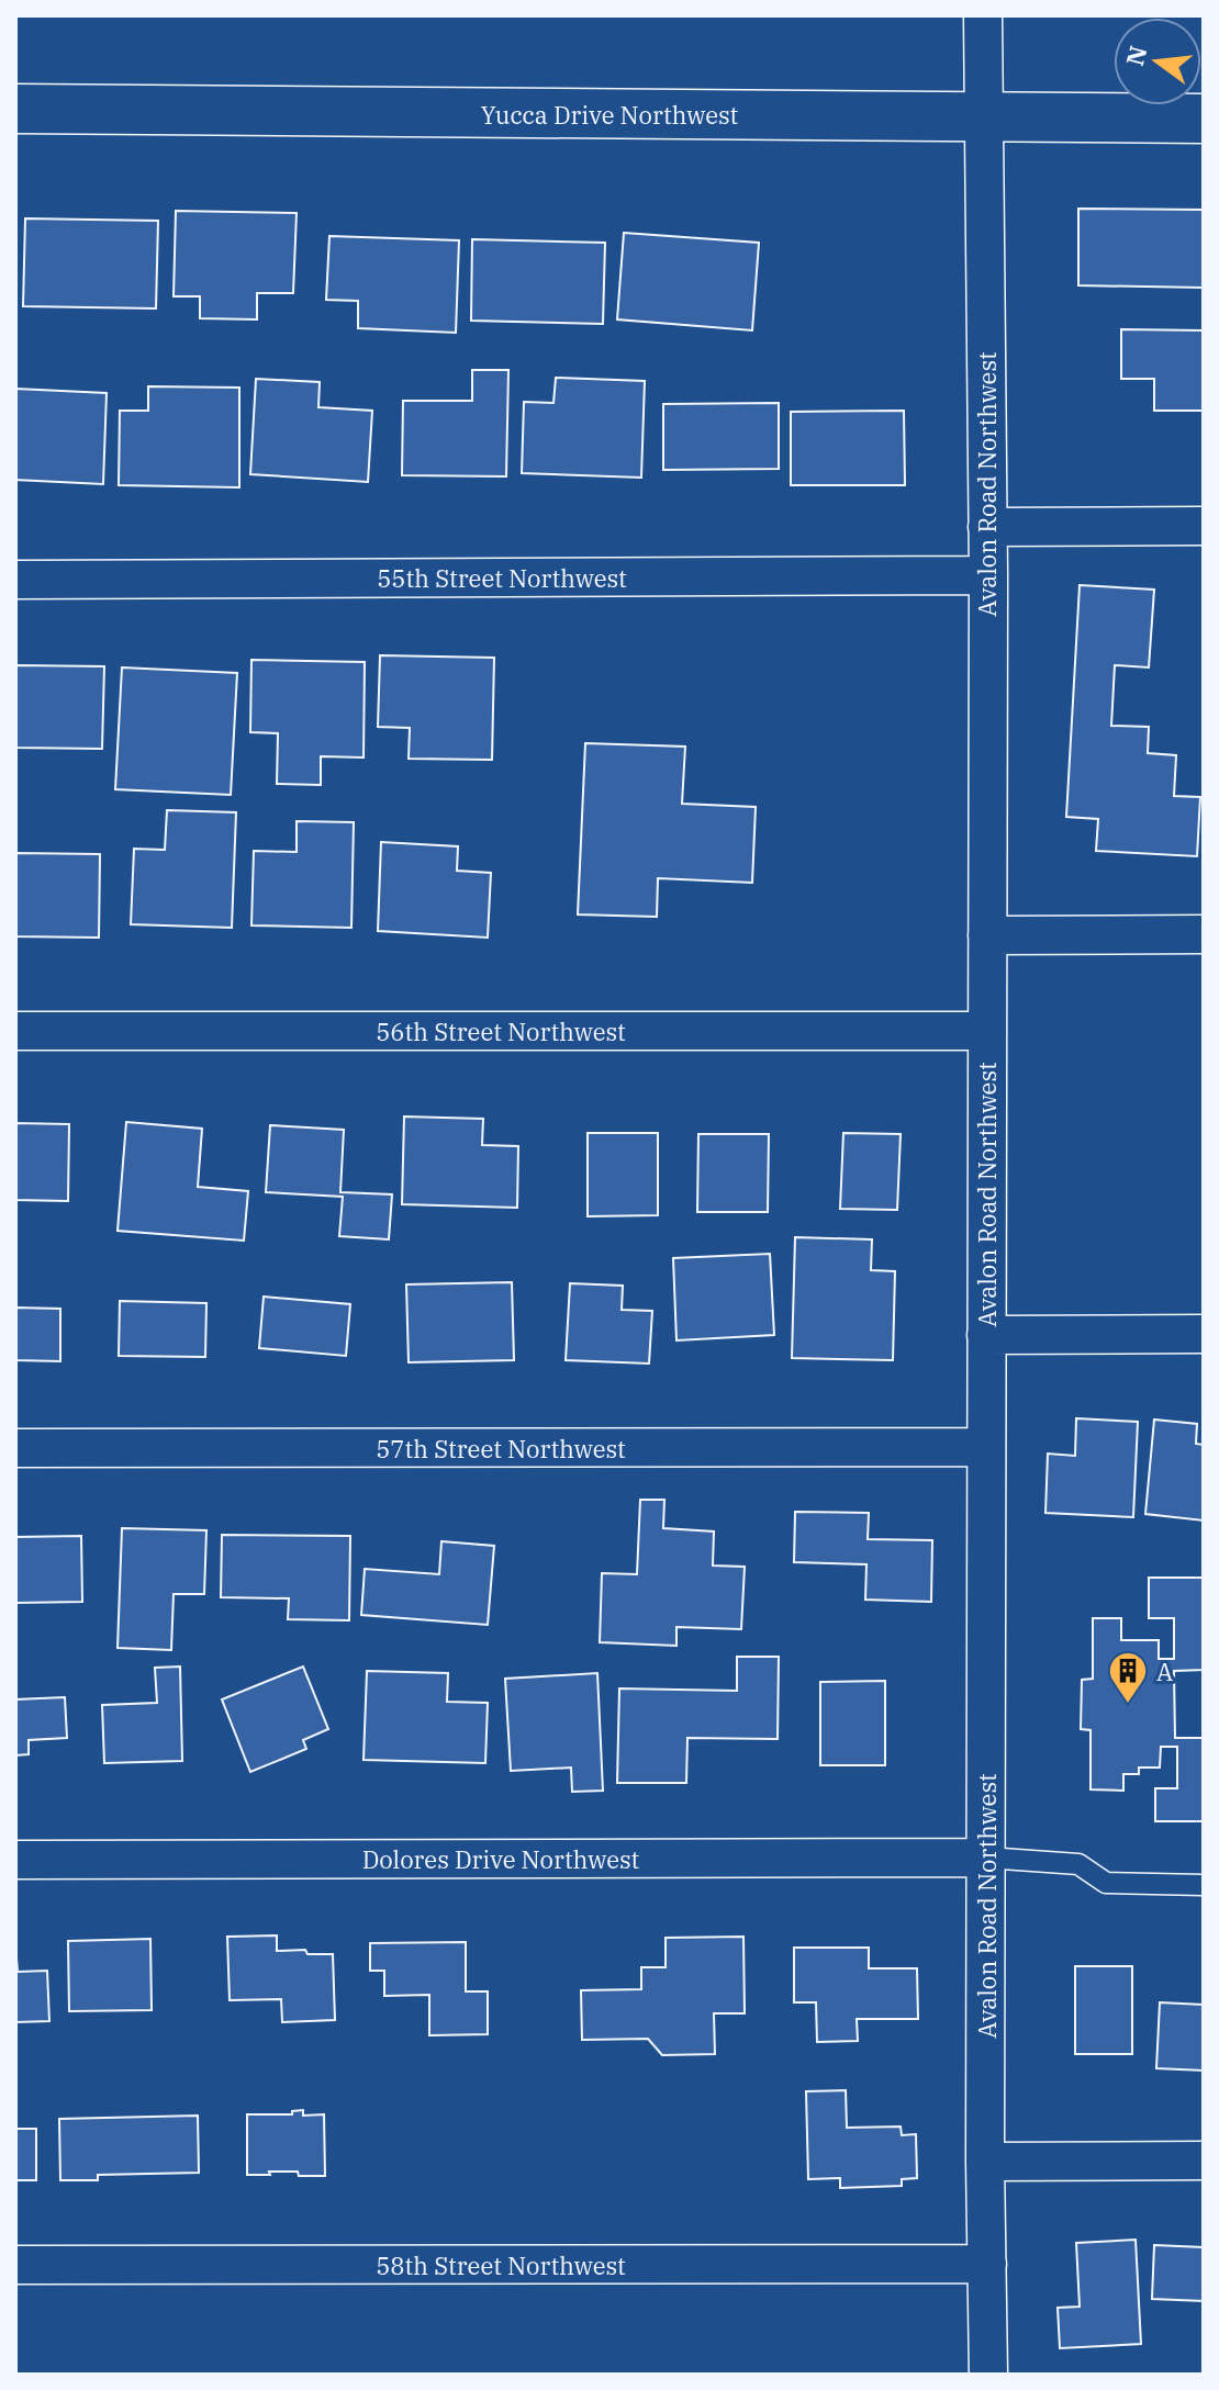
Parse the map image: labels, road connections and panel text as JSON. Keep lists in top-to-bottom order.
{
  "streets": {
    "street": [
      "Yucca Drive Northwest",
      "Avalon Road Northwest",
      "55th Street Northwest",
      "56th Street Northwest",
      "57th Street Northwest",
      "Dolores Drive Northwest",
      "58th Street Northwest"
    ]
  },
  "crossings": [
    ["Yucca Drive Northwest", "Avalon Road Northwest"],
    ["Avalon Road Northwest", "55th Street Northwest"],
    ["Avalon Road Northwest", "56th Street Northwest"],
    ["Avalon Road Northwest", "57th Street Northwest"],
    ["Avalon Road Northwest", "Dolores Drive Northwest"],
    ["Avalon Road Northwest", "58th Street Northwest"]
  ],
  "places": {
    "building": ["A"]
  },
  "north": "left"
}
